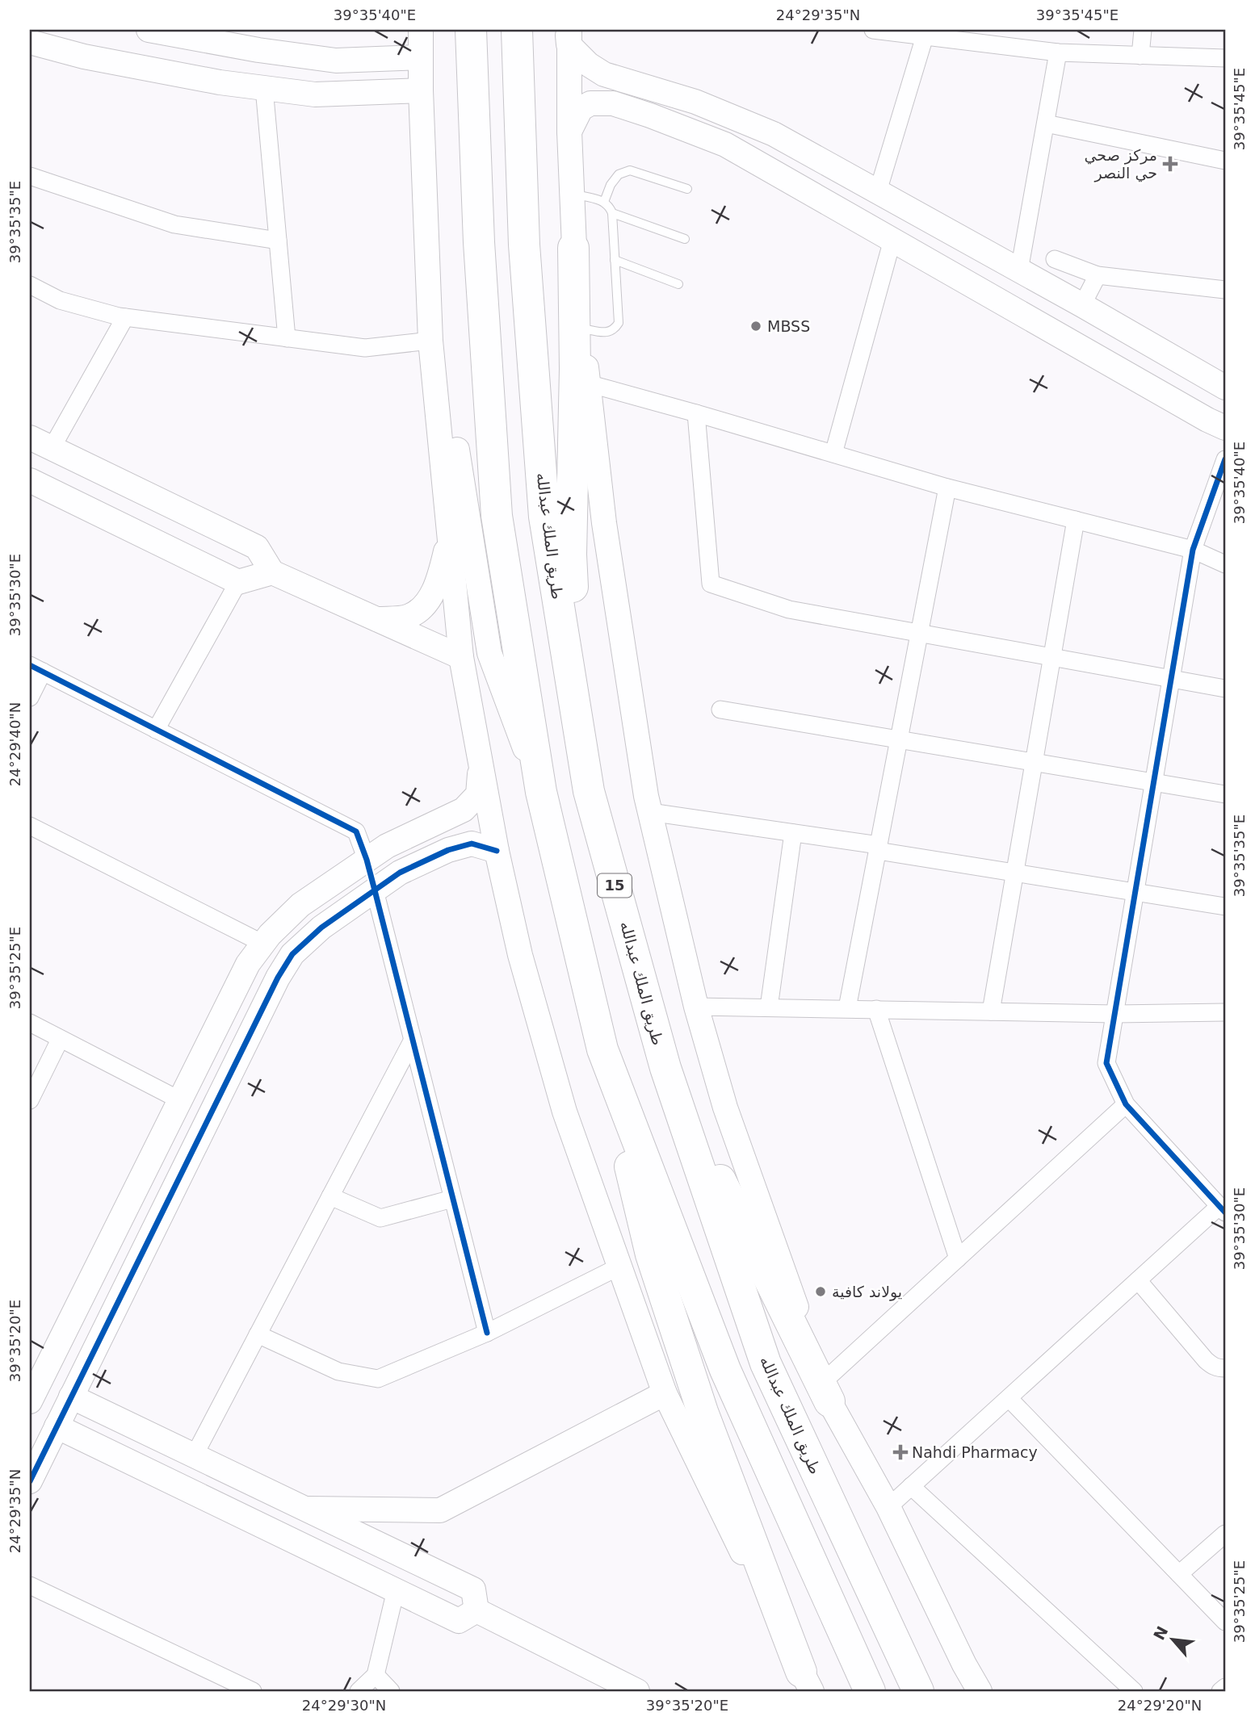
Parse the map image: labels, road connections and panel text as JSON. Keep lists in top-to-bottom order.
{
  "streets": {
    "highway": ["طريق الملك عبدالله", "15"]
  },
  "places": {
    "health": ["مركز صحي حي النصر", "Nahdi Pharmacy"],
    "other": ["MBSS", "يولاند كافية"]
  },
  "north": "top left",
  "coordinates": [
    "39°35'40\"E",
    "24°29'35\"N",
    "39°35'45\"E",
    "39°35'35\"E",
    "39°35'30\"E",
    "24°29'40\"N",
    "39°35'25\"E",
    "39°35'20\"E",
    "24°29'30\"N",
    "24°29'20\"N"
  ]
}
